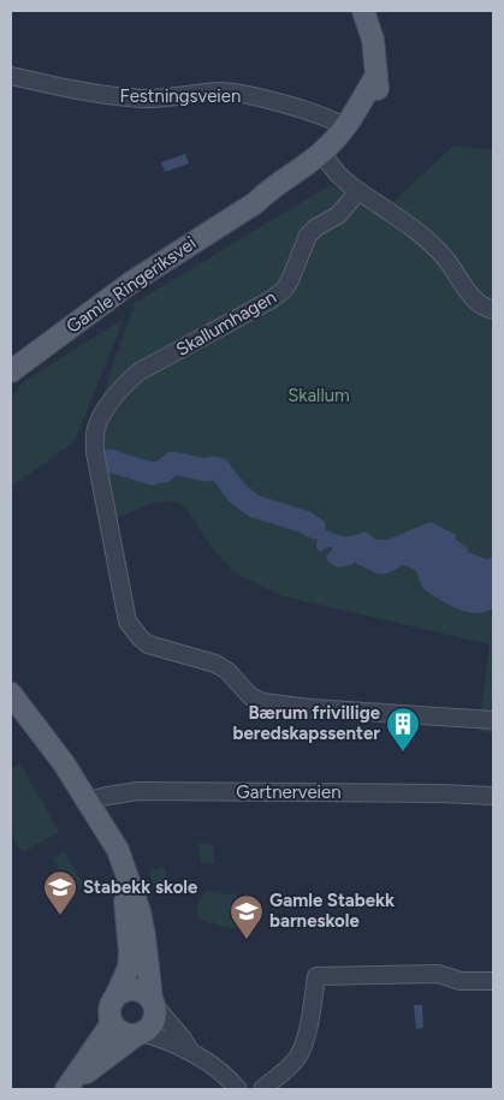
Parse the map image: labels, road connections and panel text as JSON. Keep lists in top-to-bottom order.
{
  "streets": {
    "main road": ["Gamle Ringeriksvei"],
    "street": ["Festningsveien", "Skallumhagen", "Gartnerveien"]
  },
  "crossings": [
    ["Festningsveien", "Gamle Ringeriksvei"]
  ],
  "parks": ["Skallum"],
  "places": {
    "building": ["Bærum frivillige beredskapssenter"],
    "school or university": ["Stabekk skole", "Gamle Stabekk barneskole"]
  }
}
